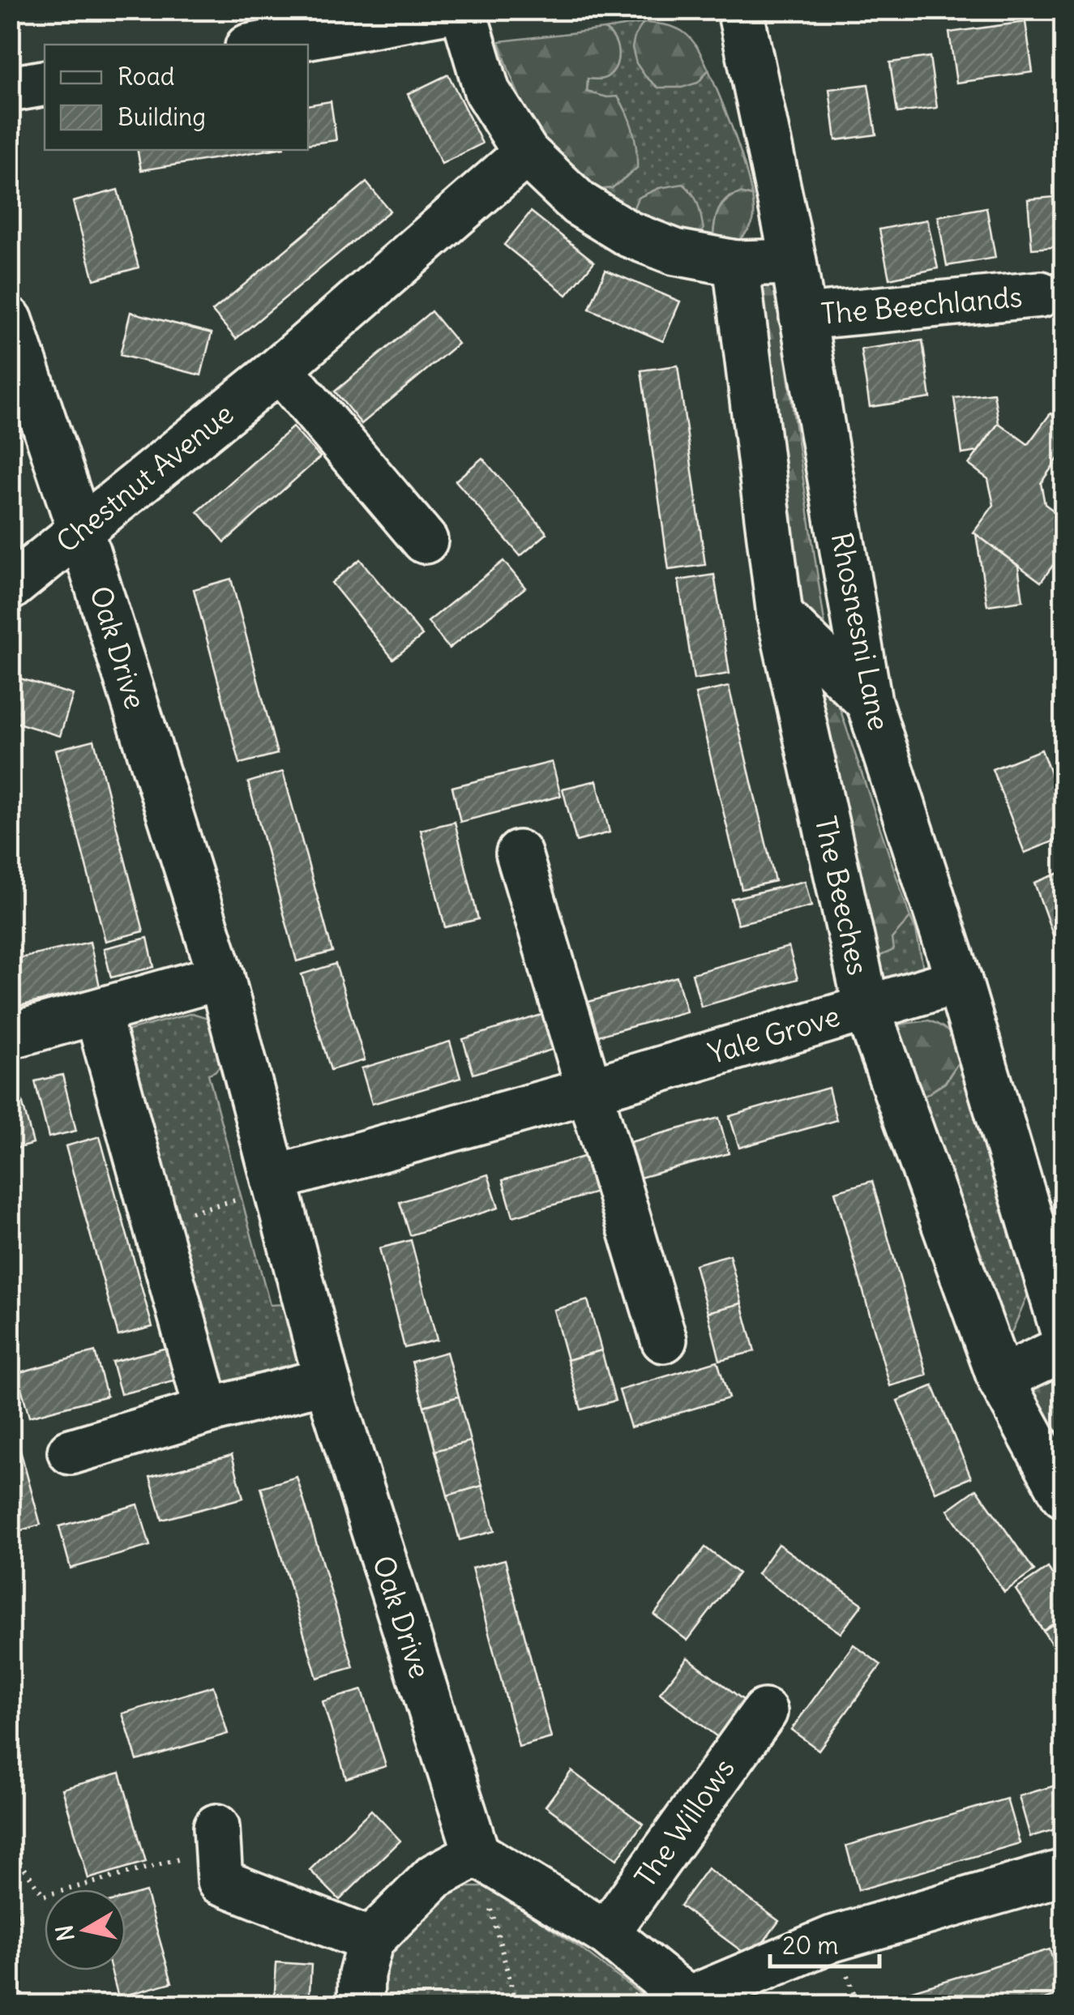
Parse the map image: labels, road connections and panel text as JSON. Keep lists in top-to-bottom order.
{
  "streets": {
    "street": [
      "The Beechlands",
      "Chestnut Avenue",
      "Rhosnesni Lane",
      "Oak Drive",
      "The Beeches",
      "Yale Grove",
      "The Willows"
    ]
  },
  "crossings": [
    ["The Beechlands", "Rhosnesni Lane"],
    ["Chestnut Avenue", "Oak Drive"],
    ["Rhosnesni Lane", "Yale Grove"],
    ["Oak Drive", "Yale Grove"],
    ["The Beeches", "Yale Grove"]
  ],
  "legend": ["Road", "Building"],
  "scale_bar": "20 m",
  "north": "left"
}
